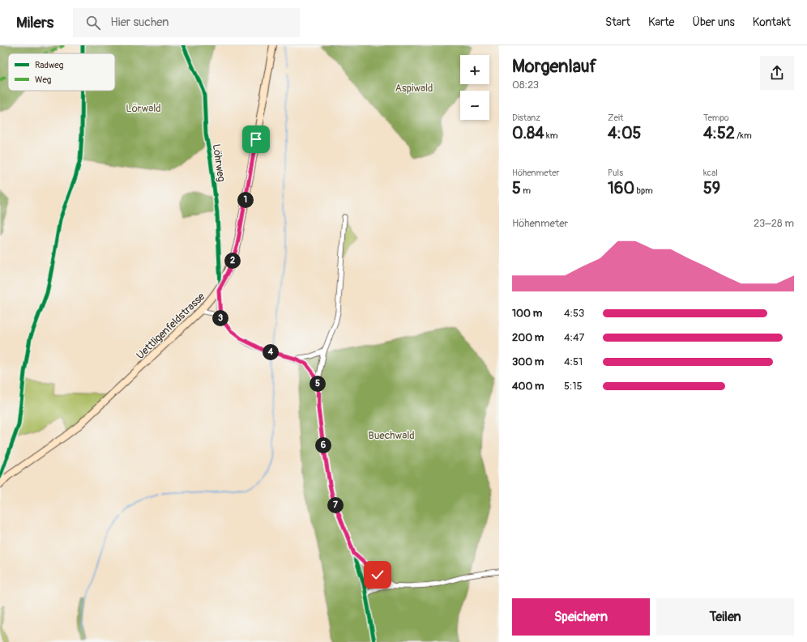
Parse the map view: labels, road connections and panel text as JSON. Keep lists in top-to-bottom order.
{
  "streets": {
    "main road": ["Uettligenfeldstrasse"],
    "street": ["Löhrweg"]
  },
  "crossings": [
    ["Löhrweg", "Uettligenfeldstrasse"]
  ],
  "parks": ["Aspiwald", "Lörwald", "Buechwald"],
  "legend": ["Radweg", "Weg"],
  "page": {
    "header": "Milers",
    "search": "Hier suchen",
    "nav": [
      "Start",
      "Karte",
      "Über uns",
      "Kontakt"
    ],
    "heading": ["Morgenlauf", "08:23"],
    "map_buttons": ["+", "−"],
    "stats": [
      ["Distanz", "0.84 km"],
      ["Zeit", "4:05"],
      ["Tempo", "4:52 /km"],
      ["Höhenmeter", "5 m"],
      ["Puls", "160 bpm"],
      ["kcal", "59"]
    ],
    "pins": [
      "1",
      "2",
      "3",
      "4",
      "5",
      "6",
      "7"
    ],
    "chart": ["Höhenmeter", "23–28 m"],
    "list": [
      {
        "name": "100 m",
        "note": "4:53"
      },
      {
        "name": "200 m",
        "note": "4:47"
      },
      {
        "name": "300 m",
        "note": "4:51"
      },
      {
        "name": "400 m",
        "note": "5:15"
      }
    ],
    "buttons": ["Speichern", "Teilen"]
  }
}
